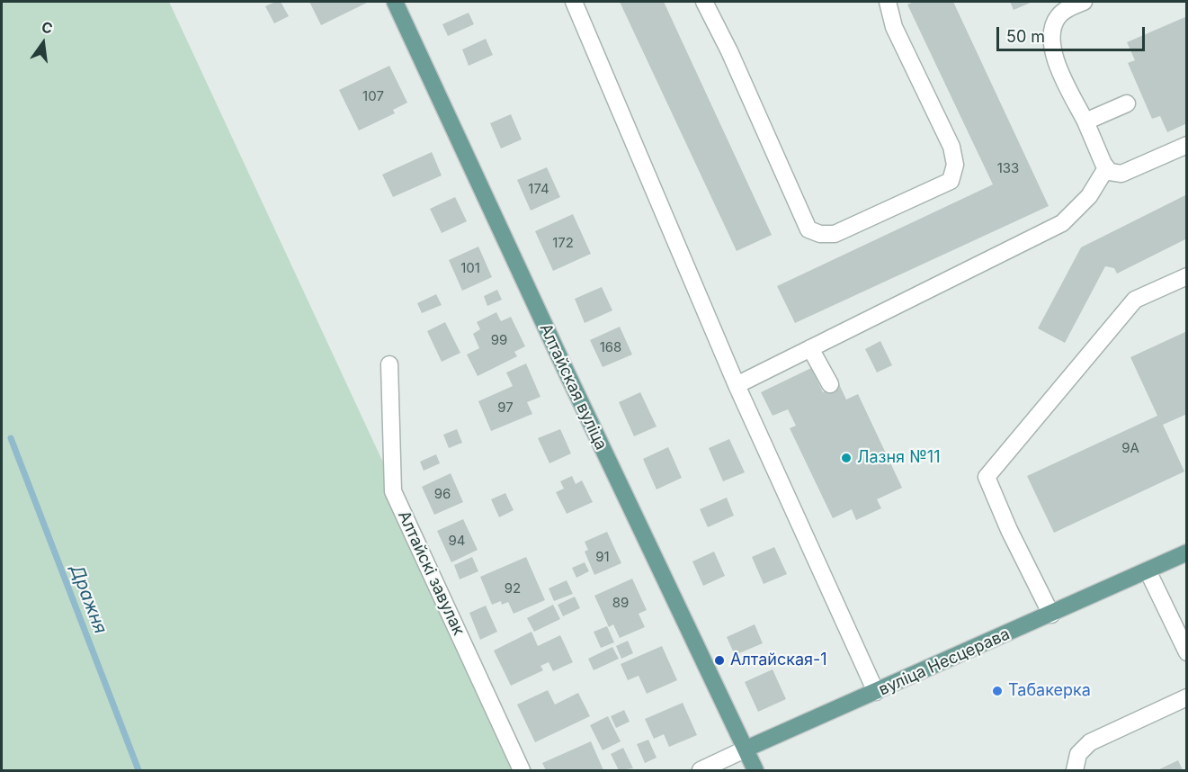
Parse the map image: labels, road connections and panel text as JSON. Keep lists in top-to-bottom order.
{
  "streets": {
    "main road": ["Алтайская вуліца", "вуліца Несцерава"],
    "street": ["Алтайскі завулак"]
  },
  "crossings": [
    ["Алтайская вуліца", "вуліца Несцерава"]
  ],
  "water": ["Дражня"],
  "places": ["Лазня №11", "Алтайская-1", "Табакерка"],
  "house_numbers": [
    "107",
    "133",
    "174",
    "172",
    "101",
    "99",
    "168",
    "97",
    "9А",
    "96",
    "94",
    "91",
    "92",
    "89"
  ],
  "scale_bar": "50 m",
  "north": "top"
}
